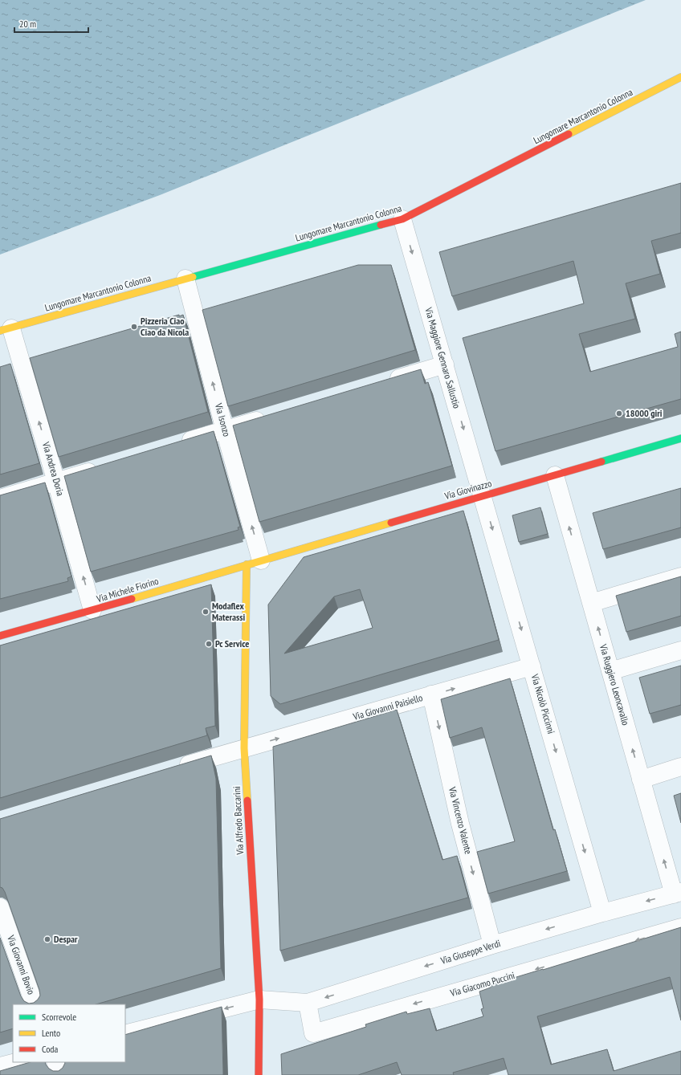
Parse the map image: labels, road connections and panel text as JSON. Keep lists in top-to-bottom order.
{
  "streets": {
    "street": [
      "Lungomare Marcantonio Colonna",
      "Via Maggiore Gennaro Sallustio",
      "Via Isonzo",
      "Via Andrea Doria",
      "Via Giovinazzo",
      "Via Michele Fiorino",
      "Via Ruggiero Leoncavallo",
      "Via Nicolò Piccinni",
      "Via Giovanni Paisiello",
      "Via Alfredo Baccarini",
      "Via Vincenzo Valente",
      "Via Giuseppe Verdi",
      "Via Giovanni Bovio",
      "Via Giacomo Puccini"
    ]
  },
  "crossings": [
    ["Lungomare Marcantonio Colonna", "Via Maggiore Gennaro Sallustio"],
    ["Lungomare Marcantonio Colonna", "Via Isonzo"],
    ["Lungomare Marcantonio Colonna", "Via Andrea Doria"],
    ["Via Maggiore Gennaro Sallustio", "Via Giovinazzo"],
    ["Via Maggiore Gennaro Sallustio", "Via Nicolò Piccinni"],
    ["Via Isonzo", "Via Giovinazzo"],
    ["Via Isonzo", "Via Michele Fiorino"],
    ["Via Isonzo", "Via Alfredo Baccarini"],
    ["Via Andrea Doria", "Via Michele Fiorino"],
    ["Via Giovinazzo", "Via Michele Fiorino"],
    ["Via Giovinazzo", "Via Ruggiero Leoncavallo"],
    ["Via Giovinazzo", "Via Nicolò Piccinni"],
    ["Via Giovinazzo", "Via Alfredo Baccarini"],
    ["Via Michele Fiorino", "Via Alfredo Baccarini"],
    ["Via Ruggiero Leoncavallo", "Via Giuseppe Verdi"],
    ["Via Nicolò Piccinni", "Via Giovanni Paisiello"],
    ["Via Nicolò Piccinni", "Via Giuseppe Verdi"],
    ["Via Giovanni Paisiello", "Via Alfredo Baccarini"],
    ["Via Giovanni Paisiello", "Via Vincenzo Valente"],
    ["Via Alfredo Baccarini", "Via Giuseppe Verdi"],
    ["Via Vincenzo Valente", "Via Giuseppe Verdi"],
    ["Via Giuseppe Verdi", "Via Giacomo Puccini"]
  ],
  "one_way": [
    "Via Maggiore Gennaro Sallustio",
    "Via Isonzo",
    "Via Andrea Doria",
    "Via Ruggiero Leoncavallo",
    "Via Nicolò Piccinni",
    "Via Giovanni Paisiello",
    "Via Vincenzo Valente",
    "Via Giuseppe Verdi",
    "Via Giacomo Puccini"
  ],
  "places": [
    "Pizzeria Ciao Ciao da Nicola",
    "18000 giri",
    "Modaflex Materassi",
    "Pc Service",
    "Despar"
  ],
  "legend": ["Scorrevole", "Lento", "Coda"],
  "scale_bar": "20 m"
}
